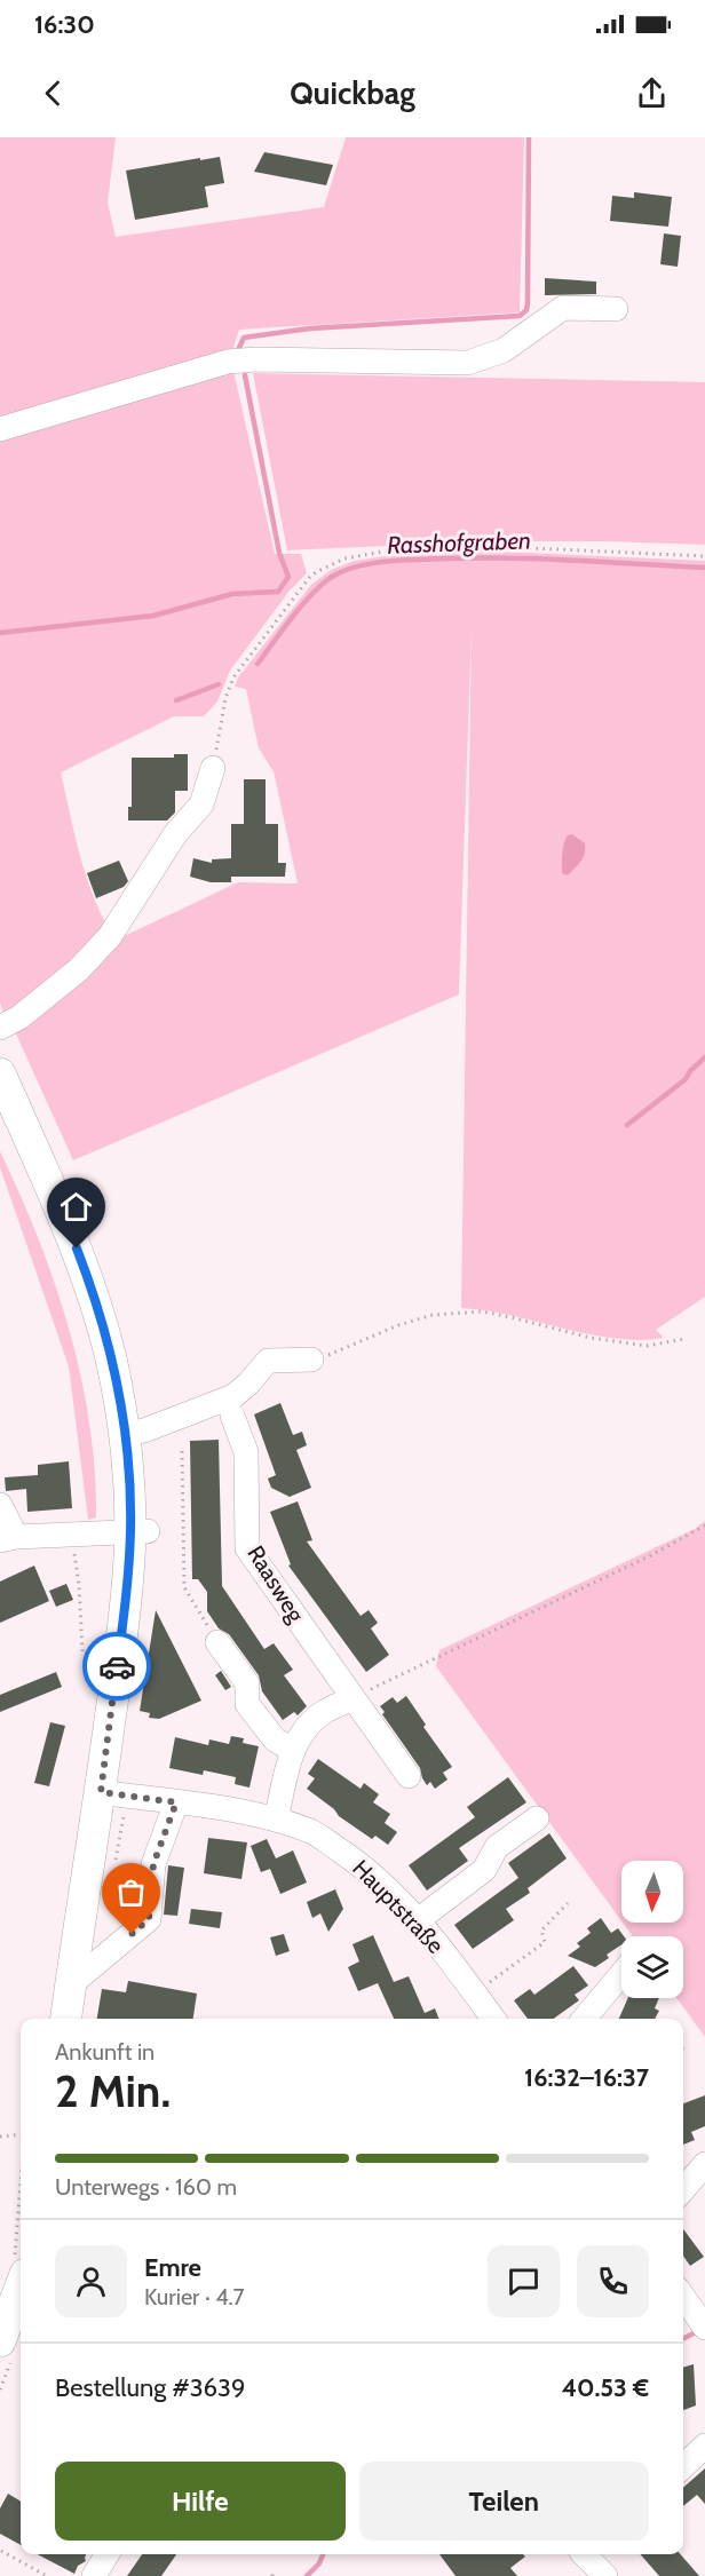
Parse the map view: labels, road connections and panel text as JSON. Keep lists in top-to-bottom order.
{
  "streets": {
    "street": ["Raasweg", "Hauptstraße"]
  },
  "water": ["Rasshofgraben"],
  "north": "bottom",
  "page": {
    "status": "16:30",
    "header": "Quickbag",
    "heading": ["2 Min.", "Ankunft in", "16:32–16:37"],
    "panel": [
      "Emre",
      "Kurier · 4.7",
      "Bestellung #3639",
      "40.53 €"
    ],
    "bar": "Unterwegs · 160 m",
    "buttons": ["Hilfe", "Teilen"]
  }
}
